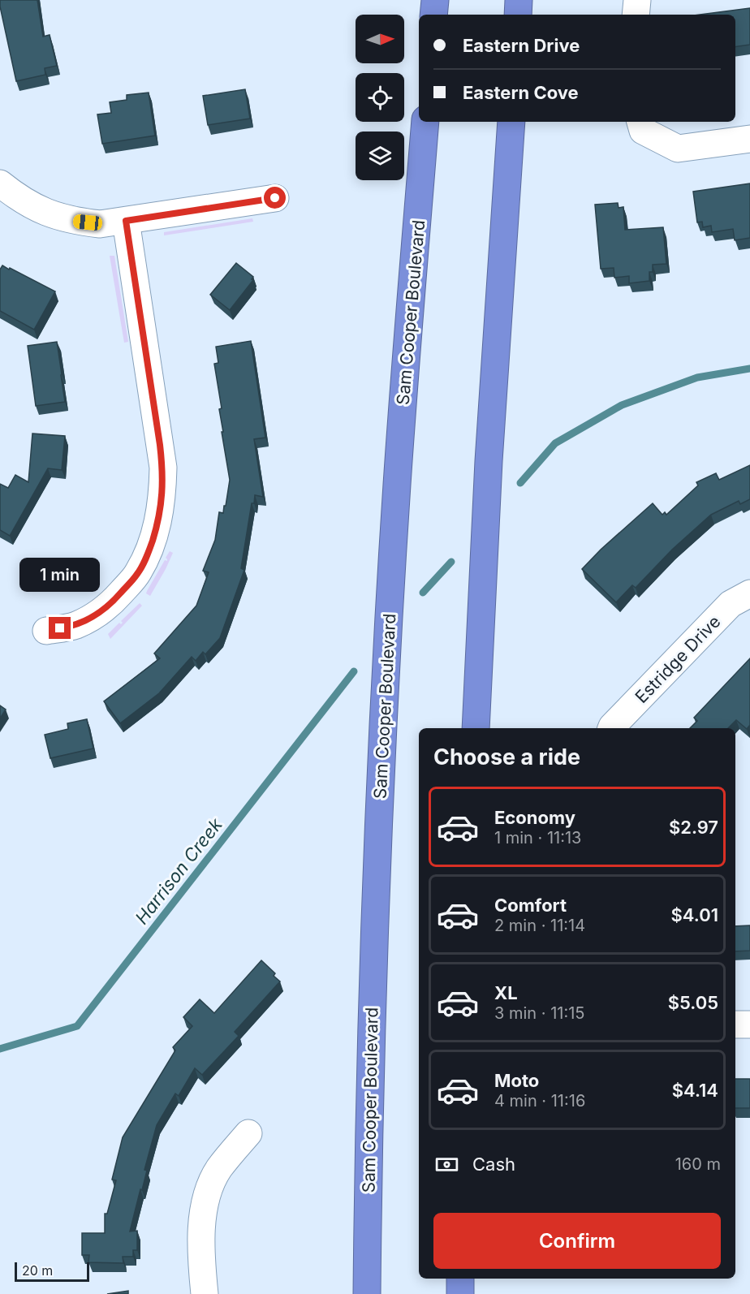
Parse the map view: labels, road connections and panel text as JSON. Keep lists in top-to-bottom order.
{
  "streets": {
    "highway": ["Sam Cooper Boulevard"],
    "street": ["Estridge Drive"]
  },
  "water": ["Harrison Creek"],
  "scale_bar": "20 m",
  "north": "right",
  "page": {
    "banner": ["Eastern Drive", "Eastern Cove"],
    "bubble": "1 min",
    "heading": "Choose a ride",
    "list": [
      {
        "name": "Economy",
        "note": "1 min · 11:13",
        "value": "$2.97"
      },
      {
        "name": "Comfort",
        "note": "2 min · 11:14",
        "value": "$4.01"
      },
      {
        "name": "XL",
        "note": "3 min · 11:15",
        "value": "$5.05"
      },
      {
        "name": "Moto",
        "note": "4 min · 11:16",
        "value": "$4.14"
      }
    ],
    "pay": ["Cash", "160 m"],
    "buttons": "Confirm",
    "scale": "20 m"
  }
}
